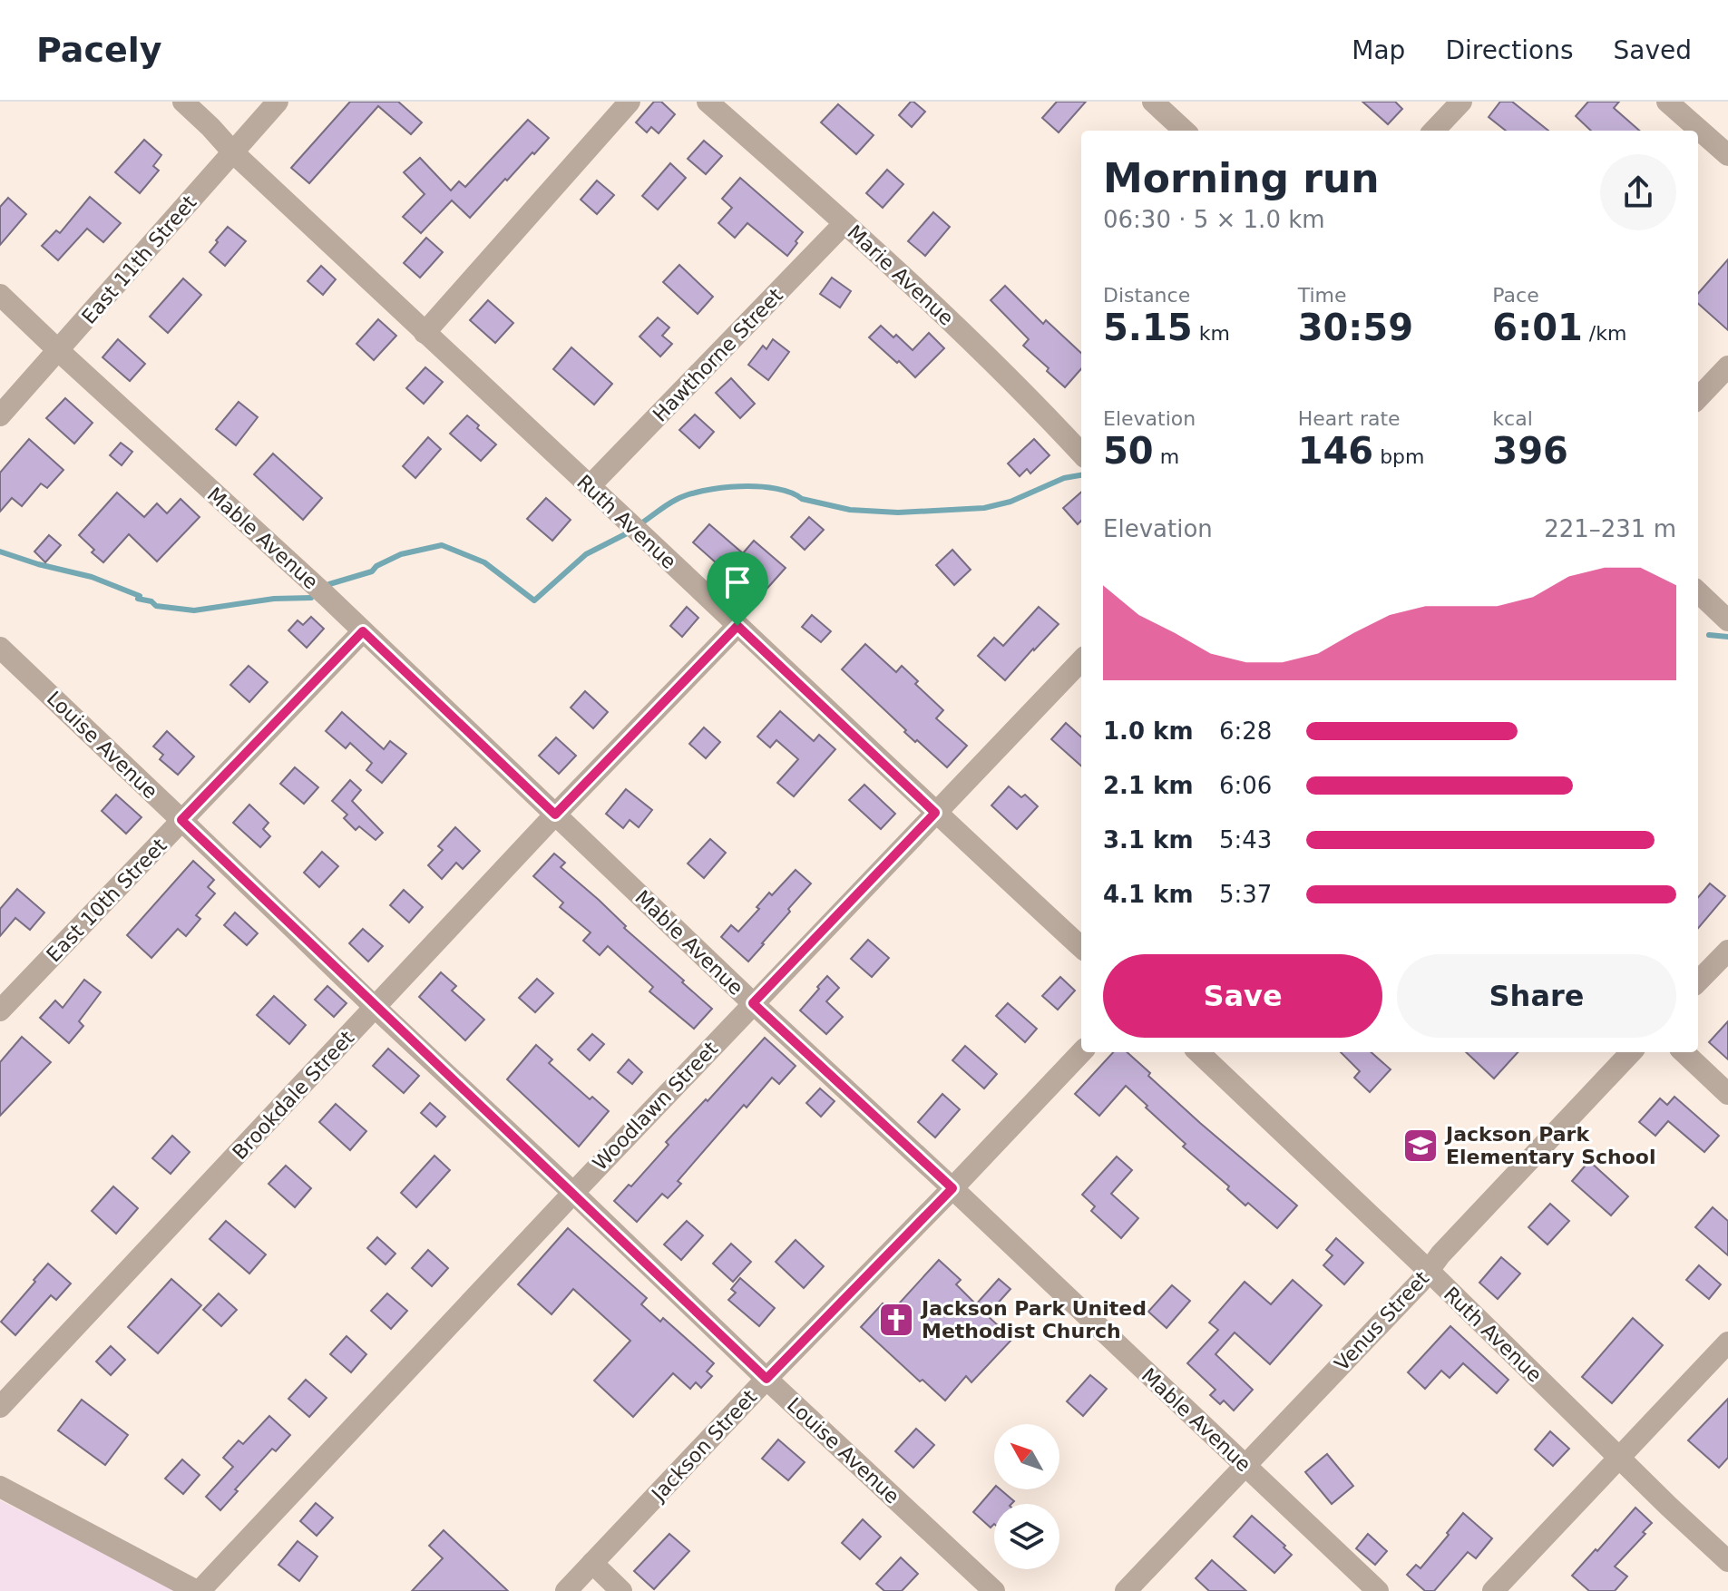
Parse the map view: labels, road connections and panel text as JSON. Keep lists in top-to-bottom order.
{
  "streets": {
    "street": [
      "East 11th Street",
      "Marie Avenue",
      "Hawthorne Street",
      "Ruth Avenue",
      "Mable Avenue",
      "Louise Avenue",
      "East 10th Street",
      "Brookdale Street",
      "Woodlawn Street",
      "Venus Street",
      "Jackson Street"
    ]
  },
  "crossings": [
    ["East 11th Street", "Ruth Avenue"],
    ["East 11th Street", "Mable Avenue"],
    ["Marie Avenue", "Hawthorne Street"],
    ["Hawthorne Street", "Ruth Avenue"],
    ["Ruth Avenue", "Brookdale Street"],
    ["Ruth Avenue", "Woodlawn Street"],
    ["Ruth Avenue", "Venus Street"],
    ["Mable Avenue", "East 10th Street"],
    ["Mable Avenue", "Brookdale Street"],
    ["Mable Avenue", "Woodlawn Street"],
    ["Mable Avenue", "Venus Street"],
    ["Mable Avenue", "Jackson Street"],
    ["Louise Avenue", "East 10th Street"],
    ["Louise Avenue", "Brookdale Street"],
    ["Louise Avenue", "Woodlawn Street"],
    ["Louise Avenue", "Jackson Street"]
  ],
  "places": {
    "school or university": ["Jackson Park Elementary School"],
    "church": ["Jackson Park United Methodist Church"]
  },
  "north": "top left",
  "page": {
    "header": "Pacely",
    "nav": ["Map", "Directions", "Saved"],
    "heading": ["Morning run", "06:30 · 5 × 1.0 km"],
    "stats": [
      ["Distance", "5.15 km"],
      ["Time", "30:59"],
      ["Pace", "6:01 /km"],
      ["Elevation", "50 m"],
      ["Heart rate", "146 bpm"],
      ["kcal", "396"]
    ],
    "chart": ["Elevation", "221–231 m"],
    "list": [
      {
        "name": "1.0 km",
        "note": "6:28"
      },
      {
        "name": "2.1 km",
        "note": "6:06"
      },
      {
        "name": "3.1 km",
        "note": "5:43"
      },
      {
        "name": "4.1 km",
        "note": "5:37"
      }
    ],
    "buttons": ["Save", "Share"]
  }
}
